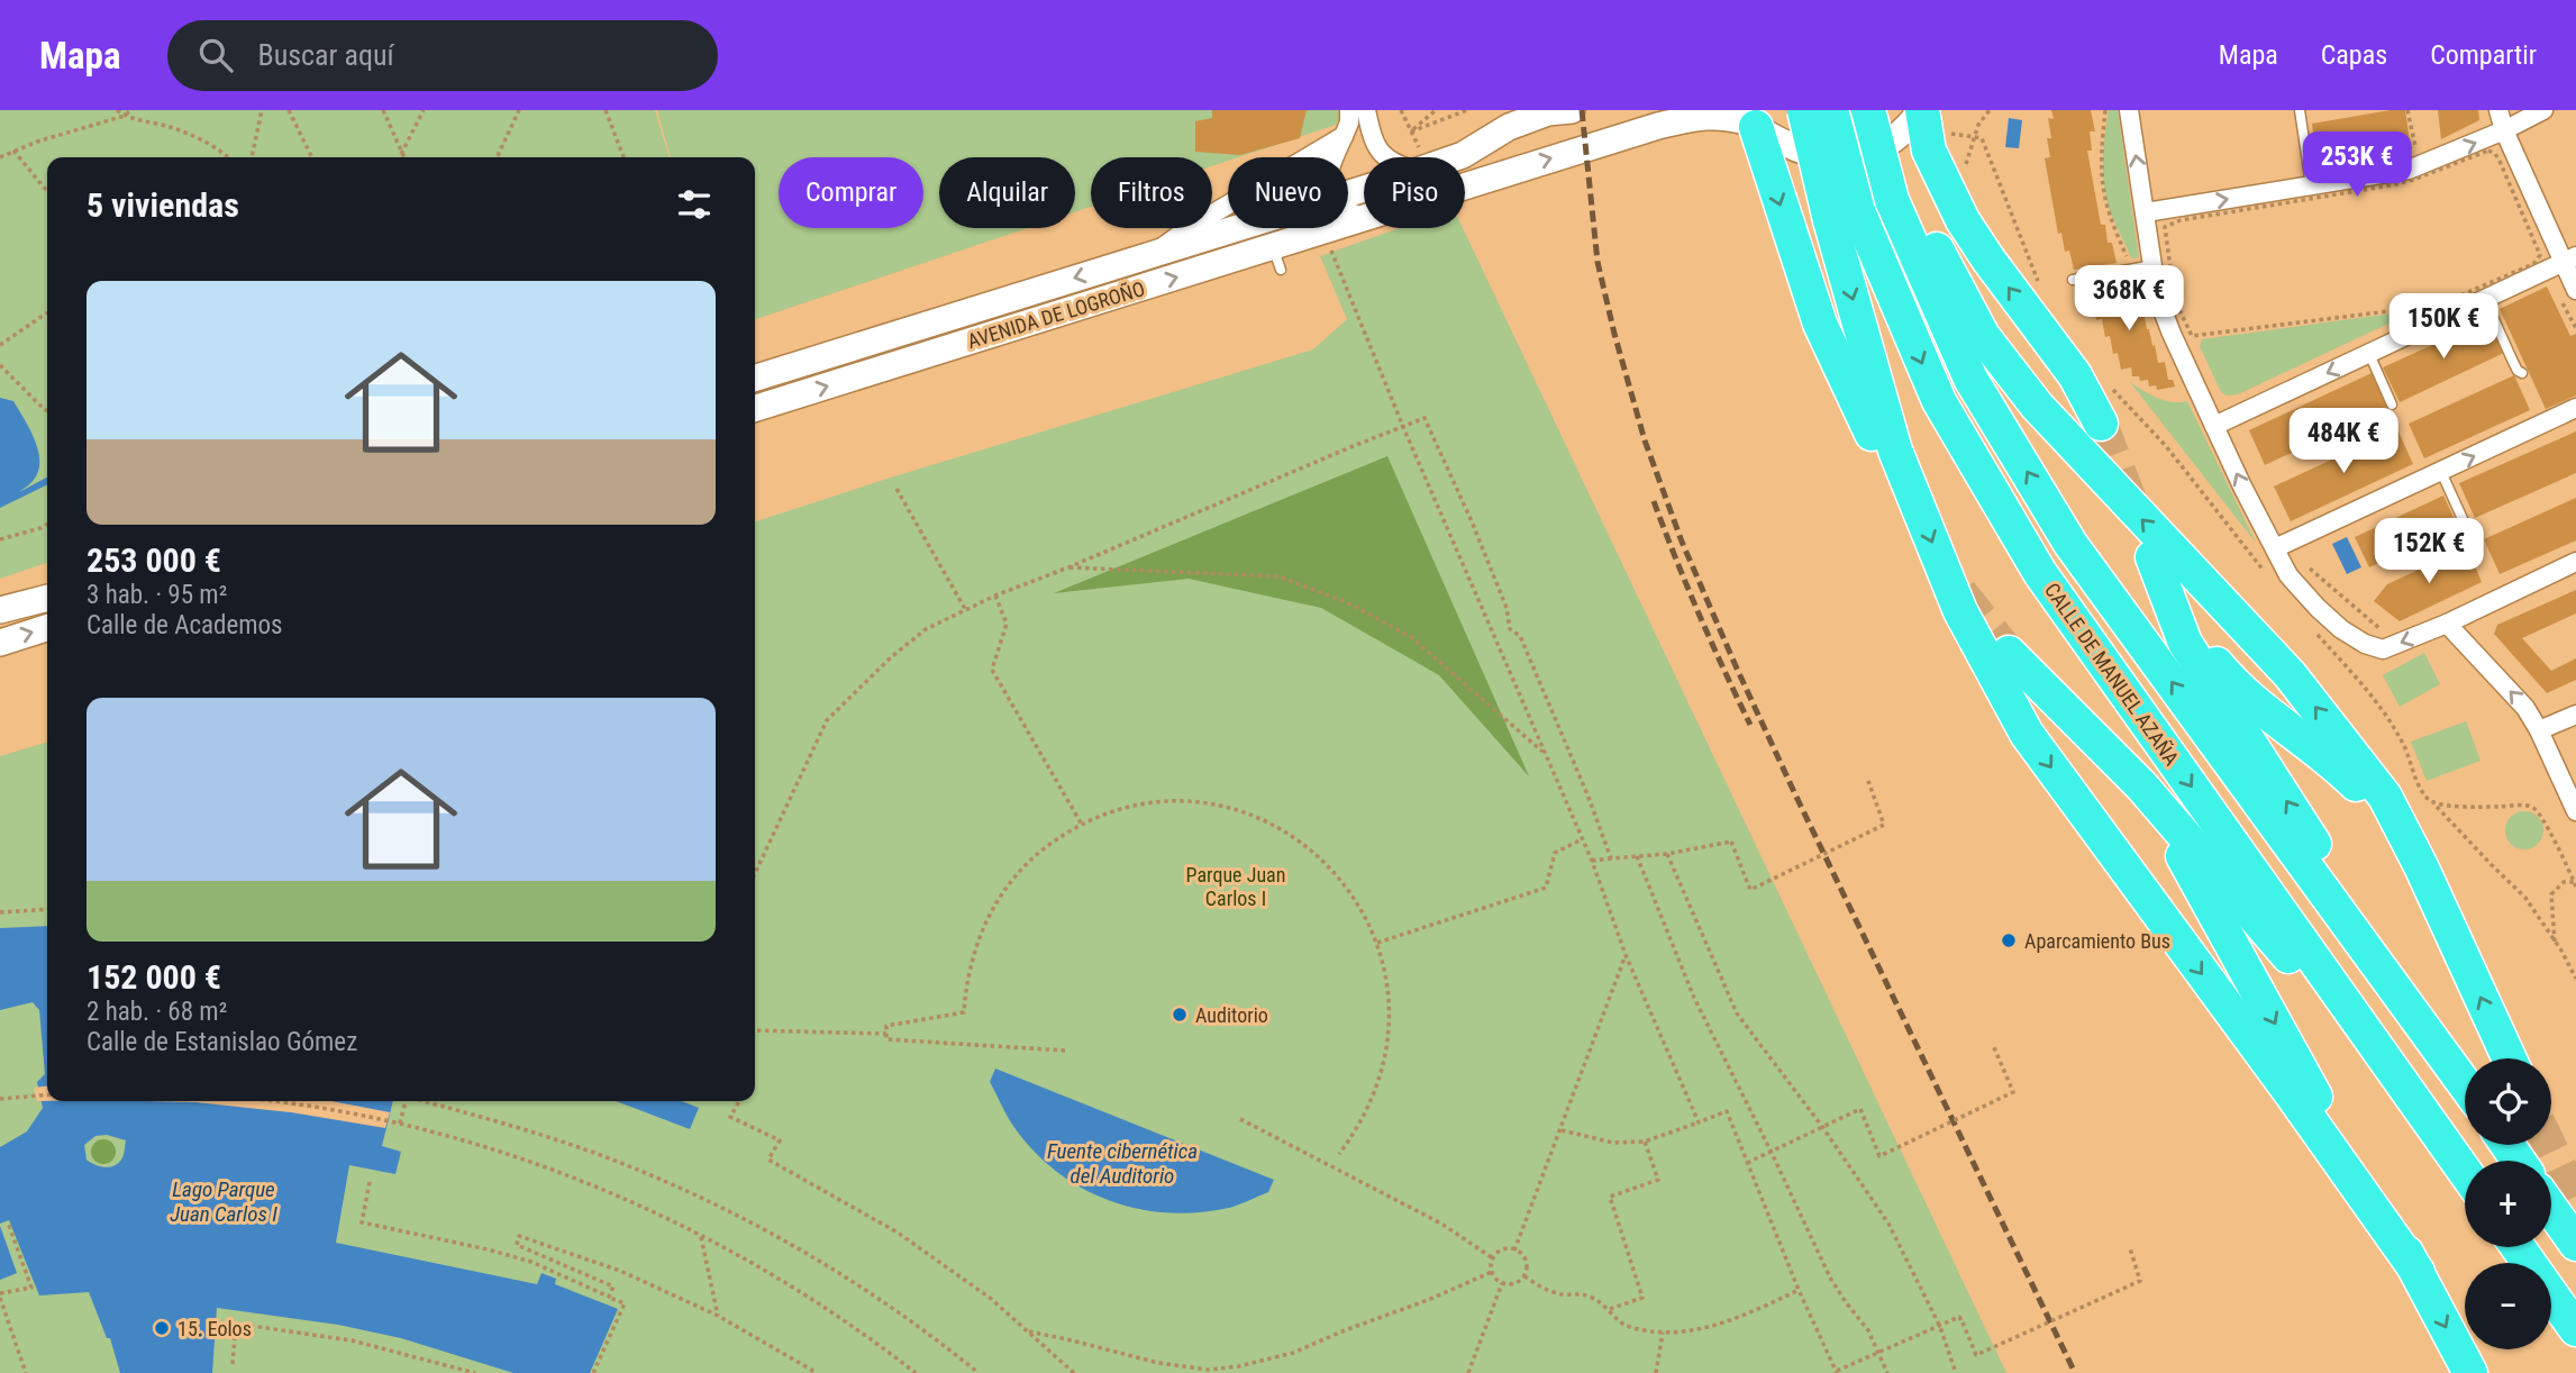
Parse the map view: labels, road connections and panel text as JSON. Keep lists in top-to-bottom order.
{
  "streets": {
    "highway": ["CALLE DE MANUEL AZAÑA"],
    "main road": ["AVENIDA DE LOGROÑO"]
  },
  "water": ["Fuente cibernética del Auditorio", "Lago Parque Juan Carlos I"],
  "parks": ["Parque Juan Carlos I"],
  "places": ["Aparcamiento Bus", "Auditorio", "15. Eolos"],
  "page": {
    "header": "Mapa",
    "search": "Buscar aquí",
    "nav": ["Mapa", "Capas", "Compartir"],
    "price": [
      "253K €",
      "368K €",
      "150K €",
      "484K €",
      "152K €"
    ],
    "chip": [
      "Comprar",
      "Alquilar",
      "Filtros",
      "Nuevo",
      "Piso"
    ],
    "heading": "5 viviendas",
    "list": [
      {
        "name": "253 000 €",
        "note": "3 hab. · 95 m² · Calle de Academos"
      },
      {
        "name": "152 000 €",
        "note": "2 hab. · 68 m² · Calle de Estanislao Gómez"
      }
    ],
    "map_buttons": ["+", "−"]
  }
}
